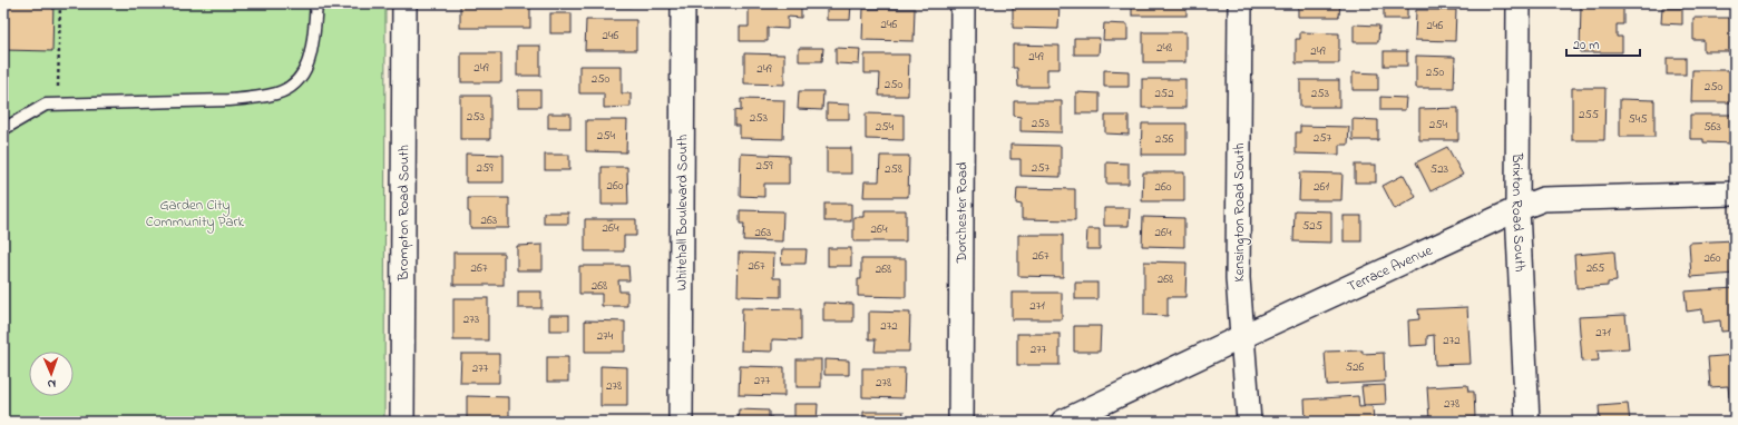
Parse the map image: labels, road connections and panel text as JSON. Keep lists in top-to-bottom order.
{
  "streets": {
    "street": [
      "Brompton Road South",
      "Whitehall Boulevard South",
      "Dorchester Road",
      "Kensington Road South",
      "Brixton Road South",
      "Terrace Avenue"
    ]
  },
  "crossings": [
    ["Kensington Road South", "Terrace Avenue"],
    ["Brixton Road South", "Terrace Avenue"]
  ],
  "parks": ["Garden City Community Park"],
  "house_numbers": [
    "246",
    "246",
    "246",
    "248",
    "249",
    "249",
    "249",
    "249",
    "250",
    "250",
    "250",
    "250",
    "252",
    "253",
    "255",
    "253",
    "253",
    "545",
    "253",
    "254",
    "254",
    "563",
    "254",
    "257",
    "256",
    "259",
    "259",
    "257",
    "258",
    "523",
    "260",
    "260",
    "261",
    "263",
    "525",
    "264",
    "264",
    "263",
    "264",
    "267",
    "260",
    "267",
    "267",
    "265",
    "268",
    "268",
    "268",
    "271",
    "273",
    "272",
    "271",
    "274",
    "272",
    "277",
    "526",
    "277",
    "277",
    "278",
    "278",
    "278"
  ],
  "scale_bar": "20 m",
  "north": "bottom"
}
